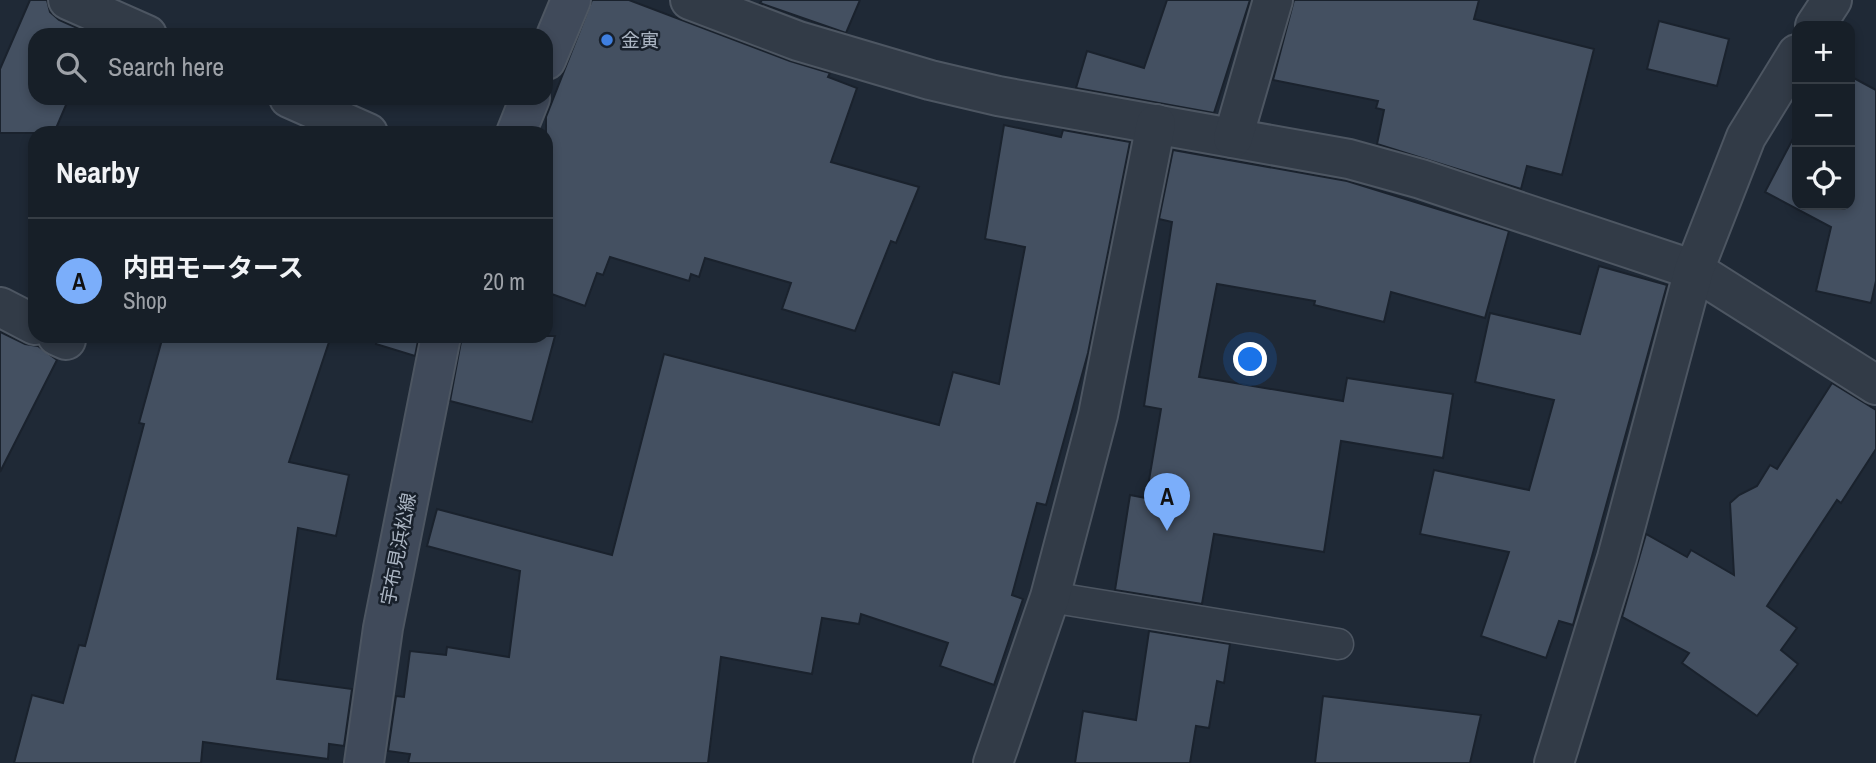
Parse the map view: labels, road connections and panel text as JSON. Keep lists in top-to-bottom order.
{
  "streets": {
    "main road": ["宇布見浜松線"]
  },
  "places": ["金寅"],
  "page": {
    "map_buttons": ["+", "−"],
    "search": "Search here",
    "heading": "Nearby",
    "list": [
      {
        "mark": "A",
        "name": "内田モータース",
        "note": "Shop",
        "value": "20 m"
      }
    ],
    "pins": "A"
  }
}
